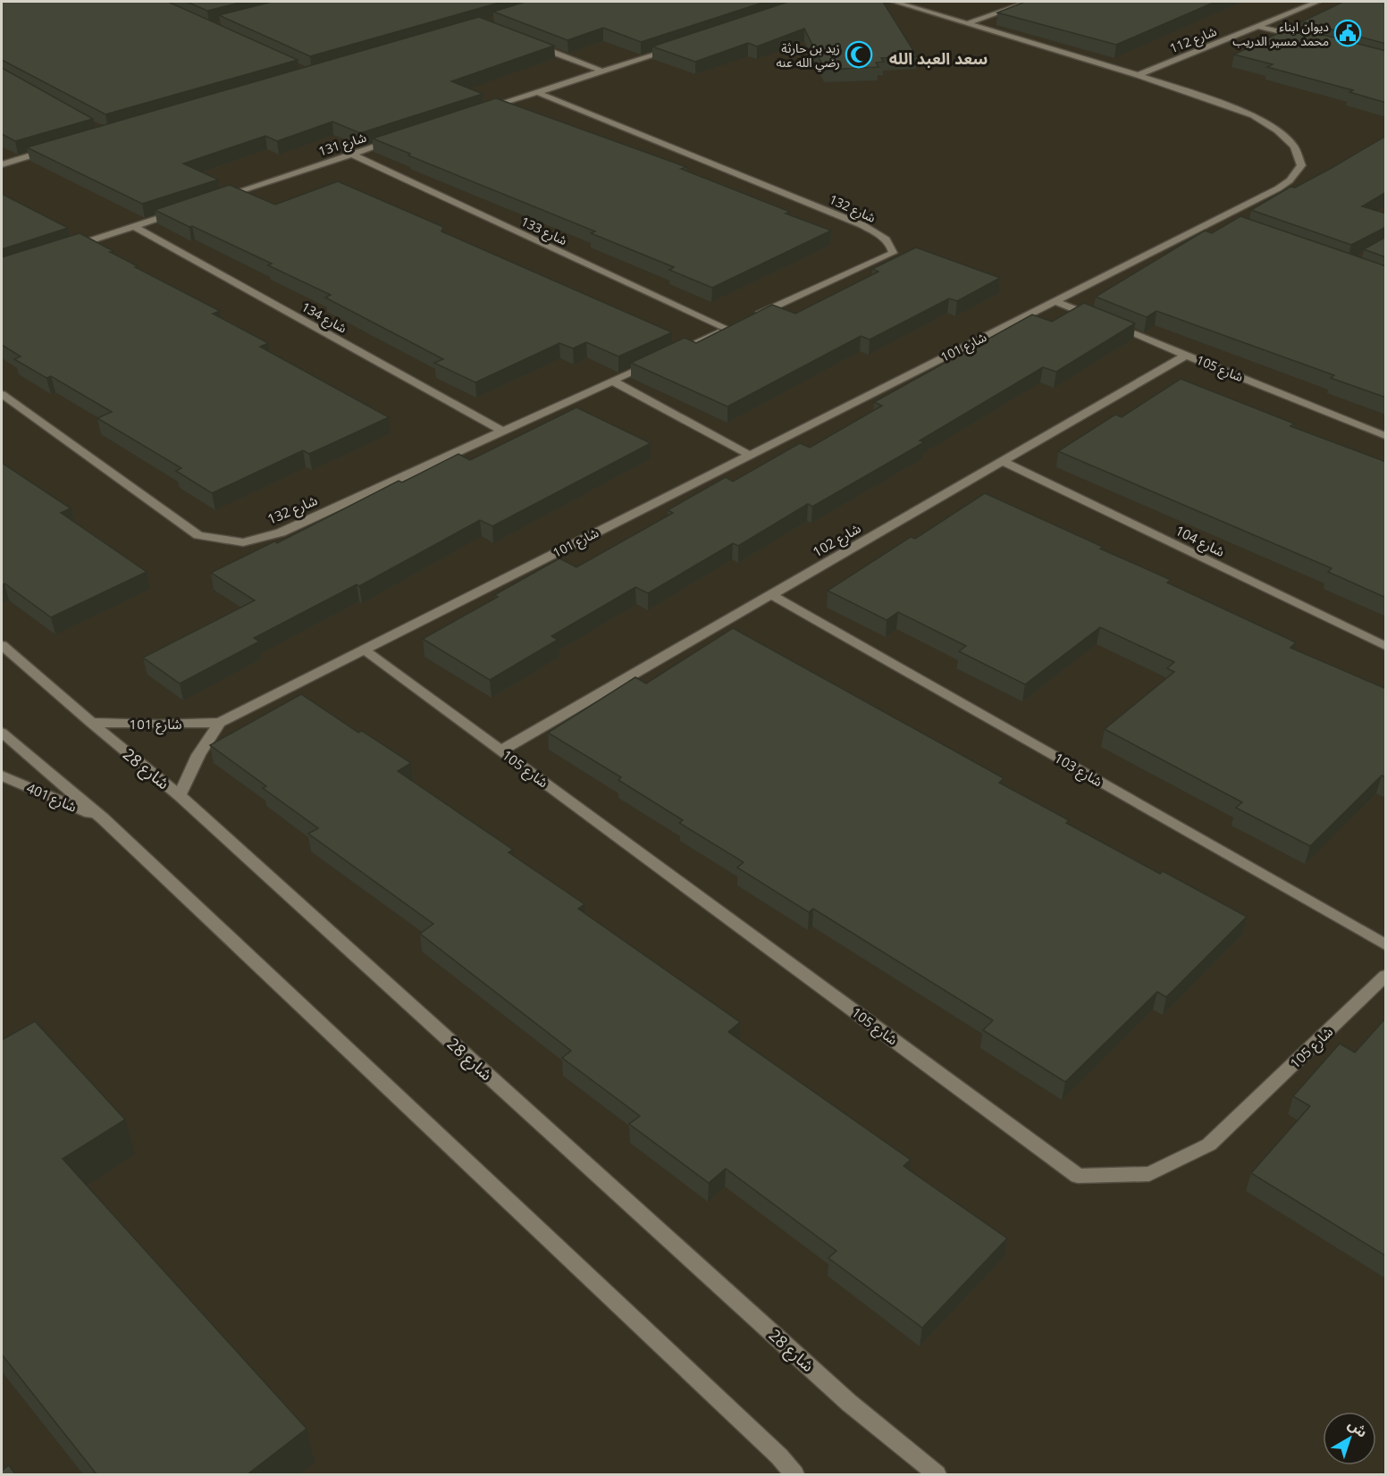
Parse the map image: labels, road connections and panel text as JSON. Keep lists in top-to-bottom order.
{
  "streets": {
    "street": [
      "شارع 112",
      "شارع 131",
      "شارع 132",
      "شارع 133",
      "شارع 134",
      "شارع 101",
      "شارع 105",
      "شارع 102",
      "شارع 104",
      "شارع 28",
      "شارع 103",
      "شارع 401"
    ]
  },
  "crossings": [
    ["شارع 112", "شارع 101"],
    ["شارع 131", "شارع 133"],
    ["شارع 132", "شارع 133"],
    ["شارع 132", "شارع 134"],
    ["شارع 101", "شارع 105"],
    ["شارع 101", "شارع 28"],
    ["شارع 105", "شارع 102"],
    ["شارع 102", "شارع 104"],
    ["شارع 102", "شارع 103"]
  ],
  "districts": ["سعد العبد الله"],
  "places": {
    "public building": ["ديوان ابناء محمد مسير الدريب"],
    "mosque": ["زيد بن حارثة رضي الله عنه"]
  },
  "north": "top right"
}
